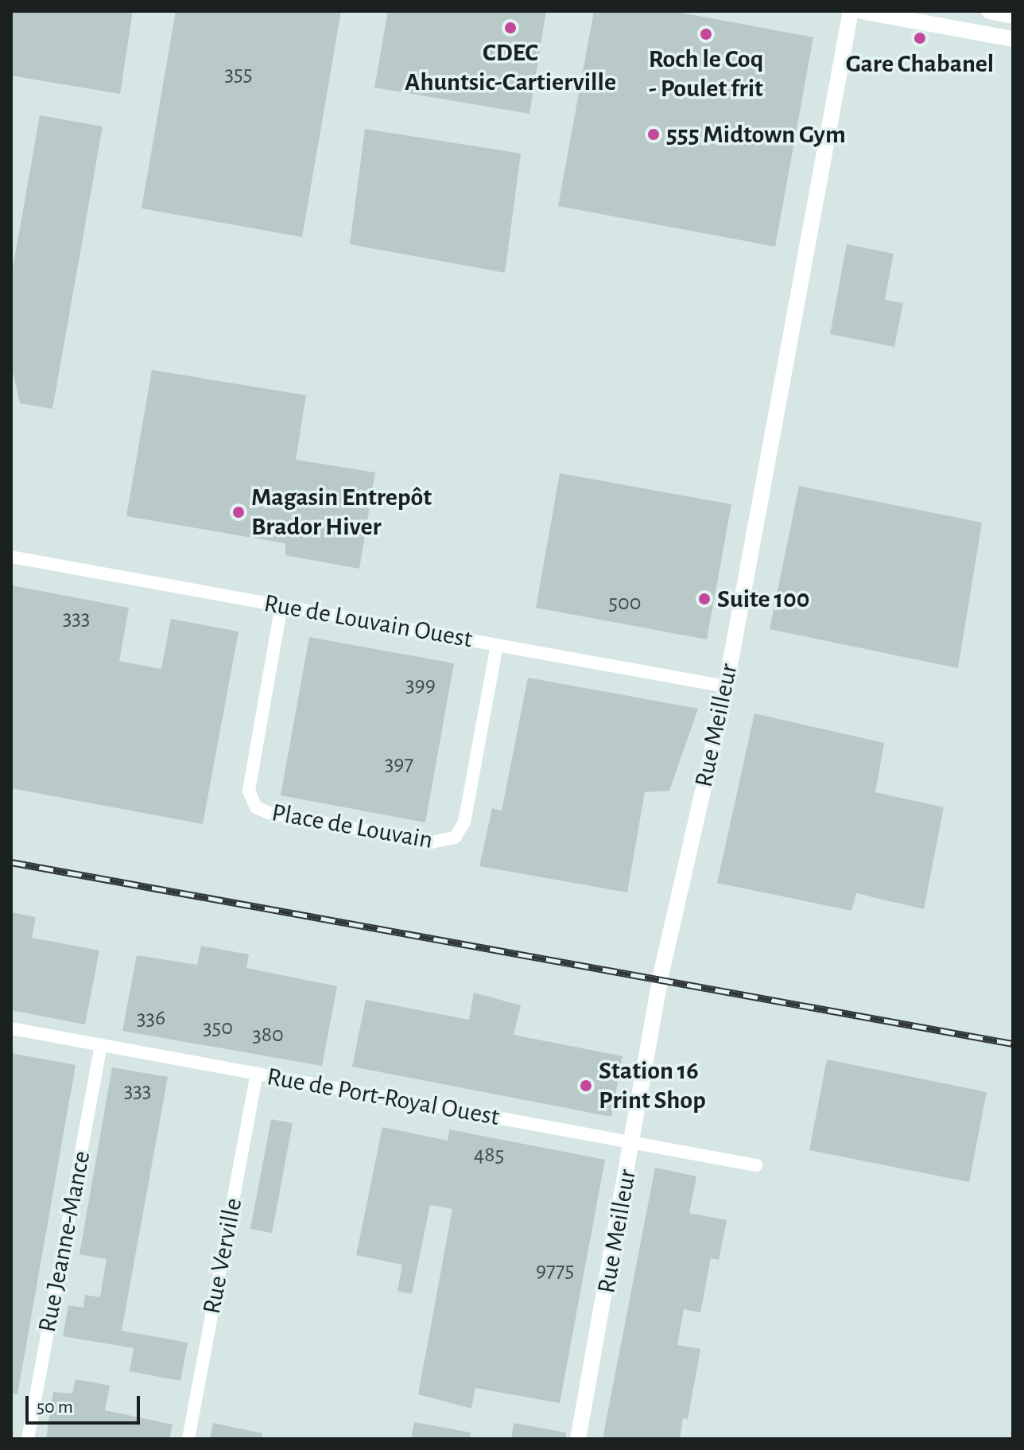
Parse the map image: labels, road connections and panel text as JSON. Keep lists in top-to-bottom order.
{
  "streets": {
    "street": [
      "Rue de Louvain Ouest",
      "Rue Meilleur",
      "Place de Louvain",
      "Rue de Port-Royal Ouest",
      "Rue Jeanne-Mance",
      "Rue Verville"
    ]
  },
  "crossings": [
    ["Rue de Louvain Ouest", "Rue Meilleur"],
    ["Rue de Louvain Ouest", "Place de Louvain"],
    ["Rue Meilleur", "Rue de Port-Royal Ouest"],
    ["Rue de Port-Royal Ouest", "Rue Jeanne-Mance"],
    ["Rue de Port-Royal Ouest", "Rue Verville"]
  ],
  "places": [
    "CDEC Ahuntsic-Cartierville",
    "Roch le Coq - Poulet frit",
    "Gare Chabanel",
    "555 Midtown Gym",
    "Magasin Entrepôt Brador Hiver",
    "Suite 100",
    "Station 16 Print Shop"
  ],
  "house_numbers": [
    "355",
    "500",
    "333",
    "399",
    "397",
    "336",
    "350",
    "380",
    "333",
    "485",
    "9775"
  ],
  "scale_bar": "50 m"
}
